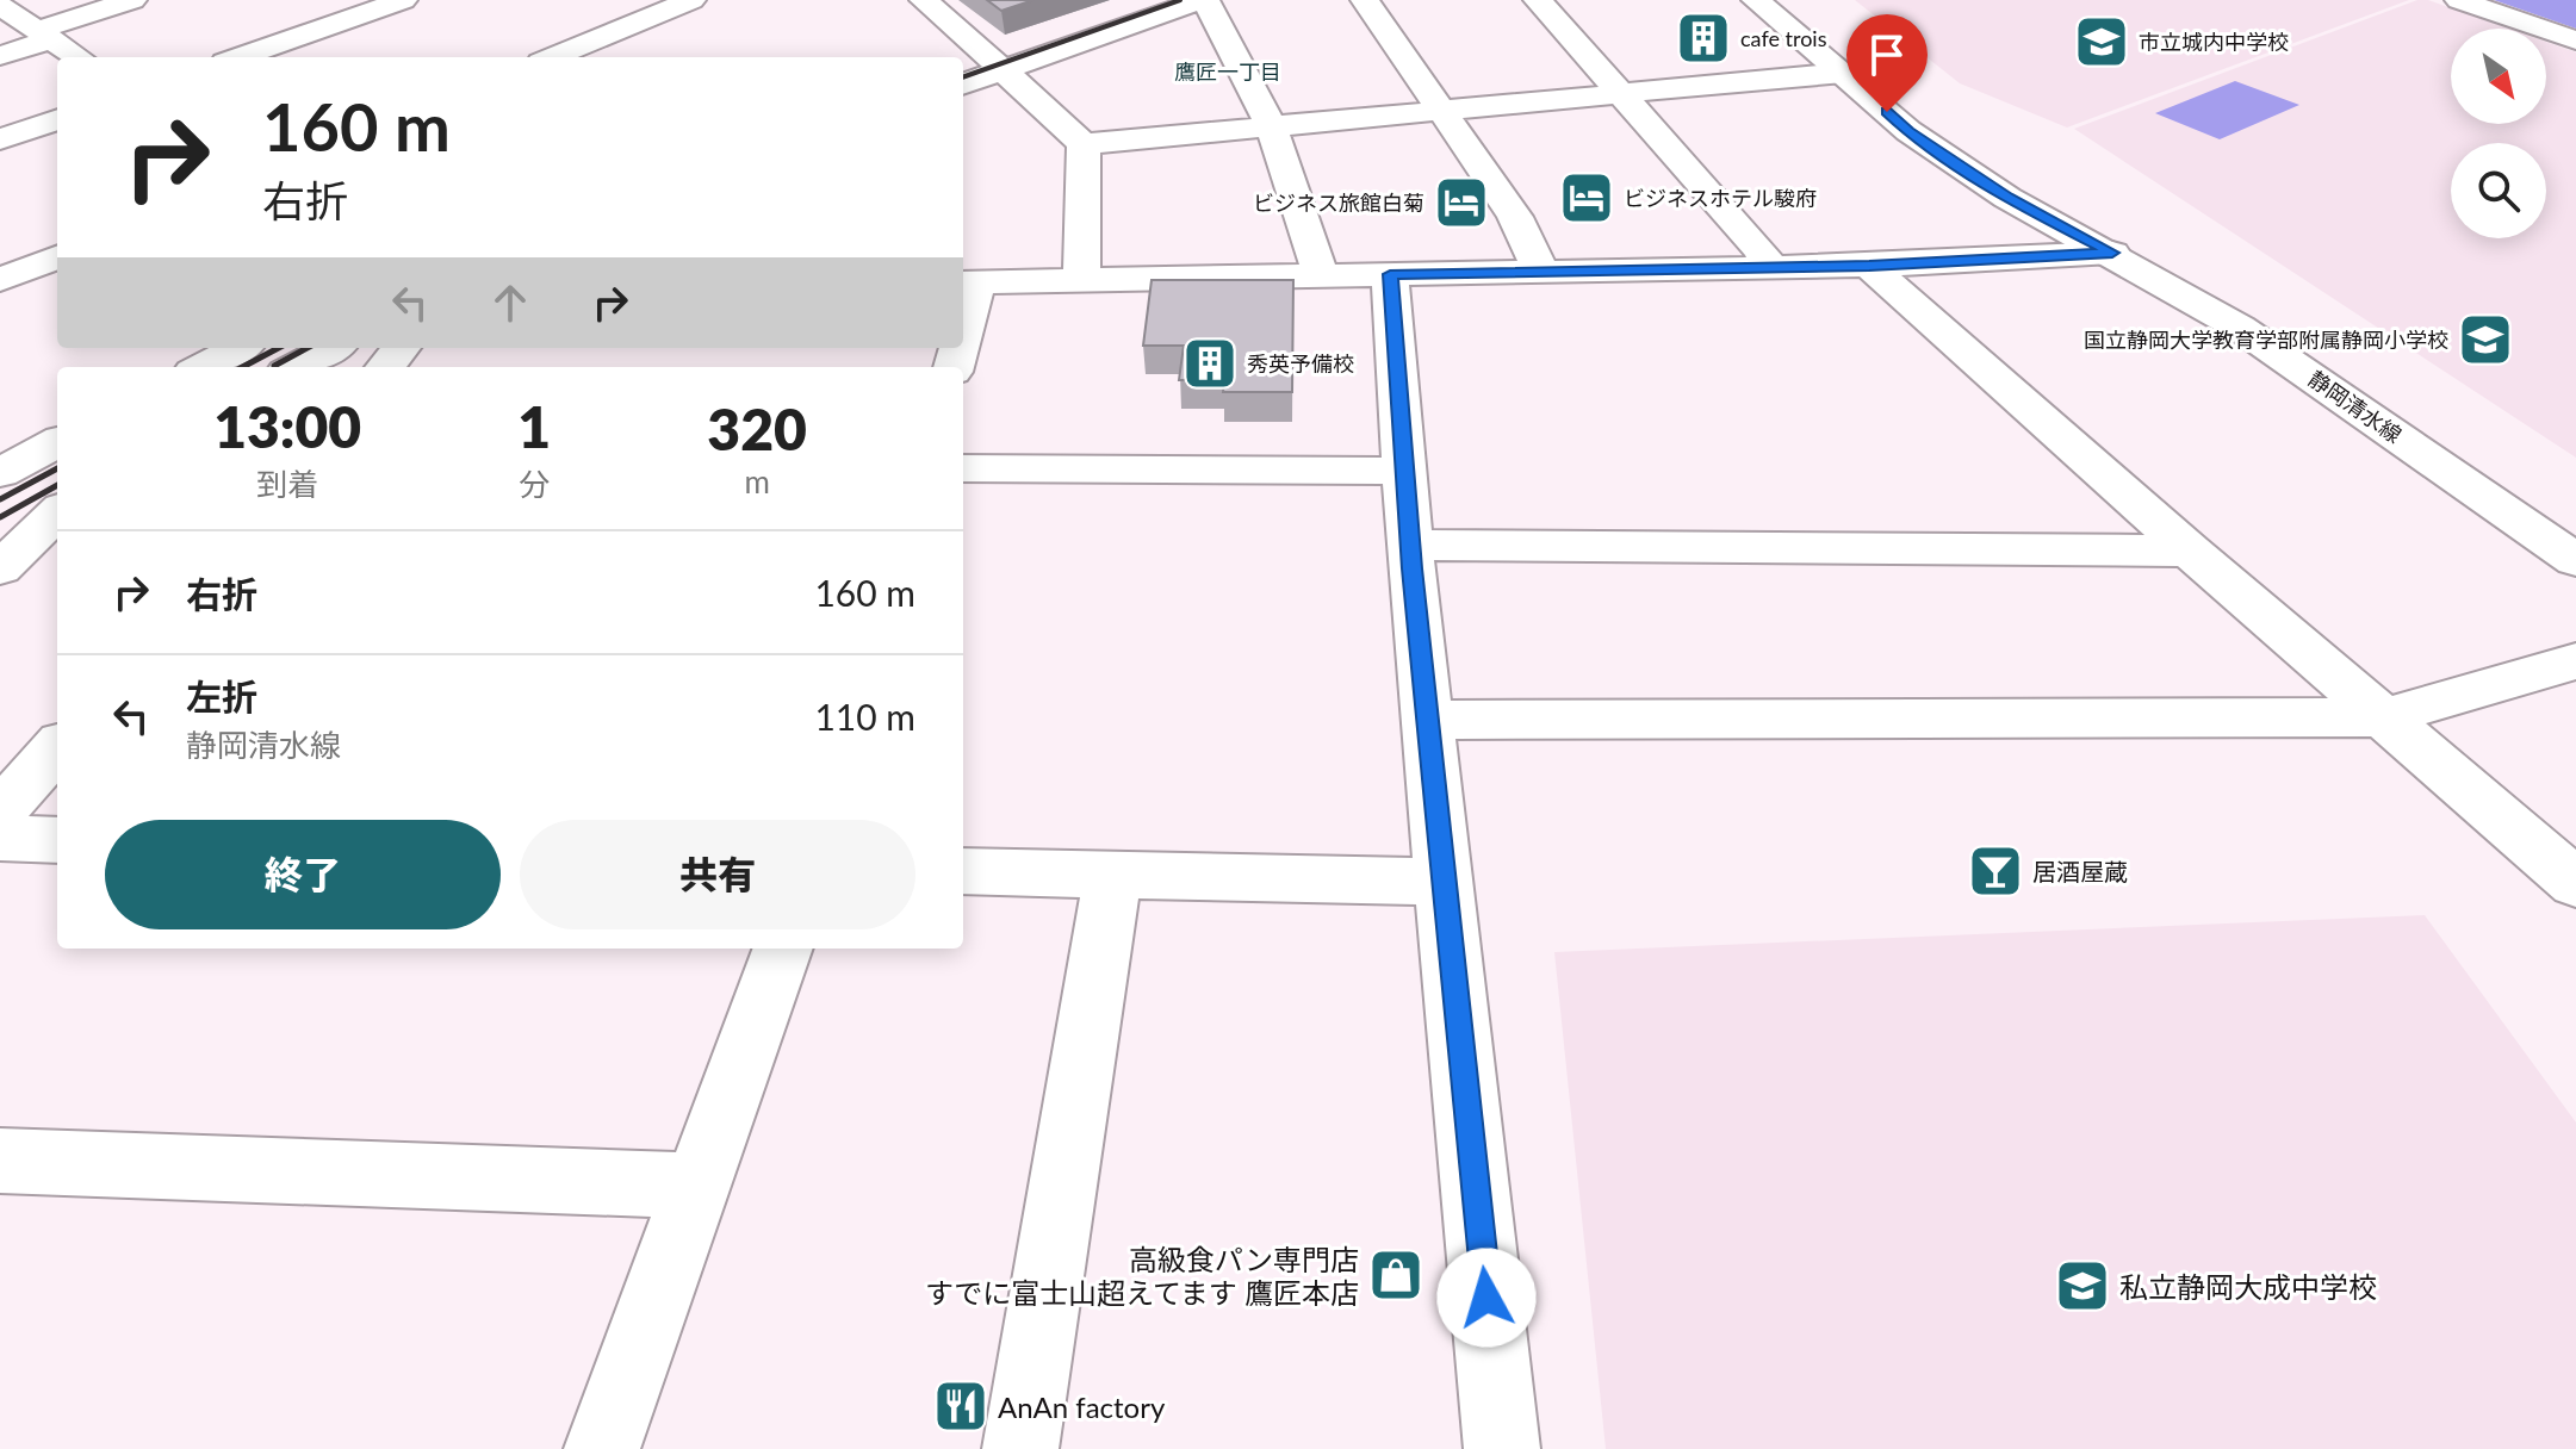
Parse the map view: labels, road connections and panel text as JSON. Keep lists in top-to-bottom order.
{
  "streets": {
    "street": ["静岡清水線"]
  },
  "districts": ["鷹匠一丁目"],
  "places": {
    "building": ["cafe trois", "秀英予備校"],
    "school or university": ["市立城内中学校", "国立静岡大学教育学部附属静岡小学校", "私立静岡大成中学校"],
    "hotel": ["ビジネスホテル駿府", "ビジネス旅館白菊"],
    "bar": ["居酒屋蔵"],
    "shop": ["高級食パン専門店 すでに富士山超えてます 鷹匠本店"],
    "restaurant": ["AnAn factory"]
  },
  "north": "bottom right",
  "page": {
    "turn": ["160 m", "右折"],
    "eta": [
      "13:00",
      "到着",
      "1",
      "分",
      "320",
      "m"
    ],
    "list": [
      {
        "name": "右折",
        "value": "160 m"
      },
      {
        "name": "左折",
        "note": "静岡清水線",
        "value": "110 m"
      }
    ],
    "buttons": ["終了", "共有"]
  }
}
